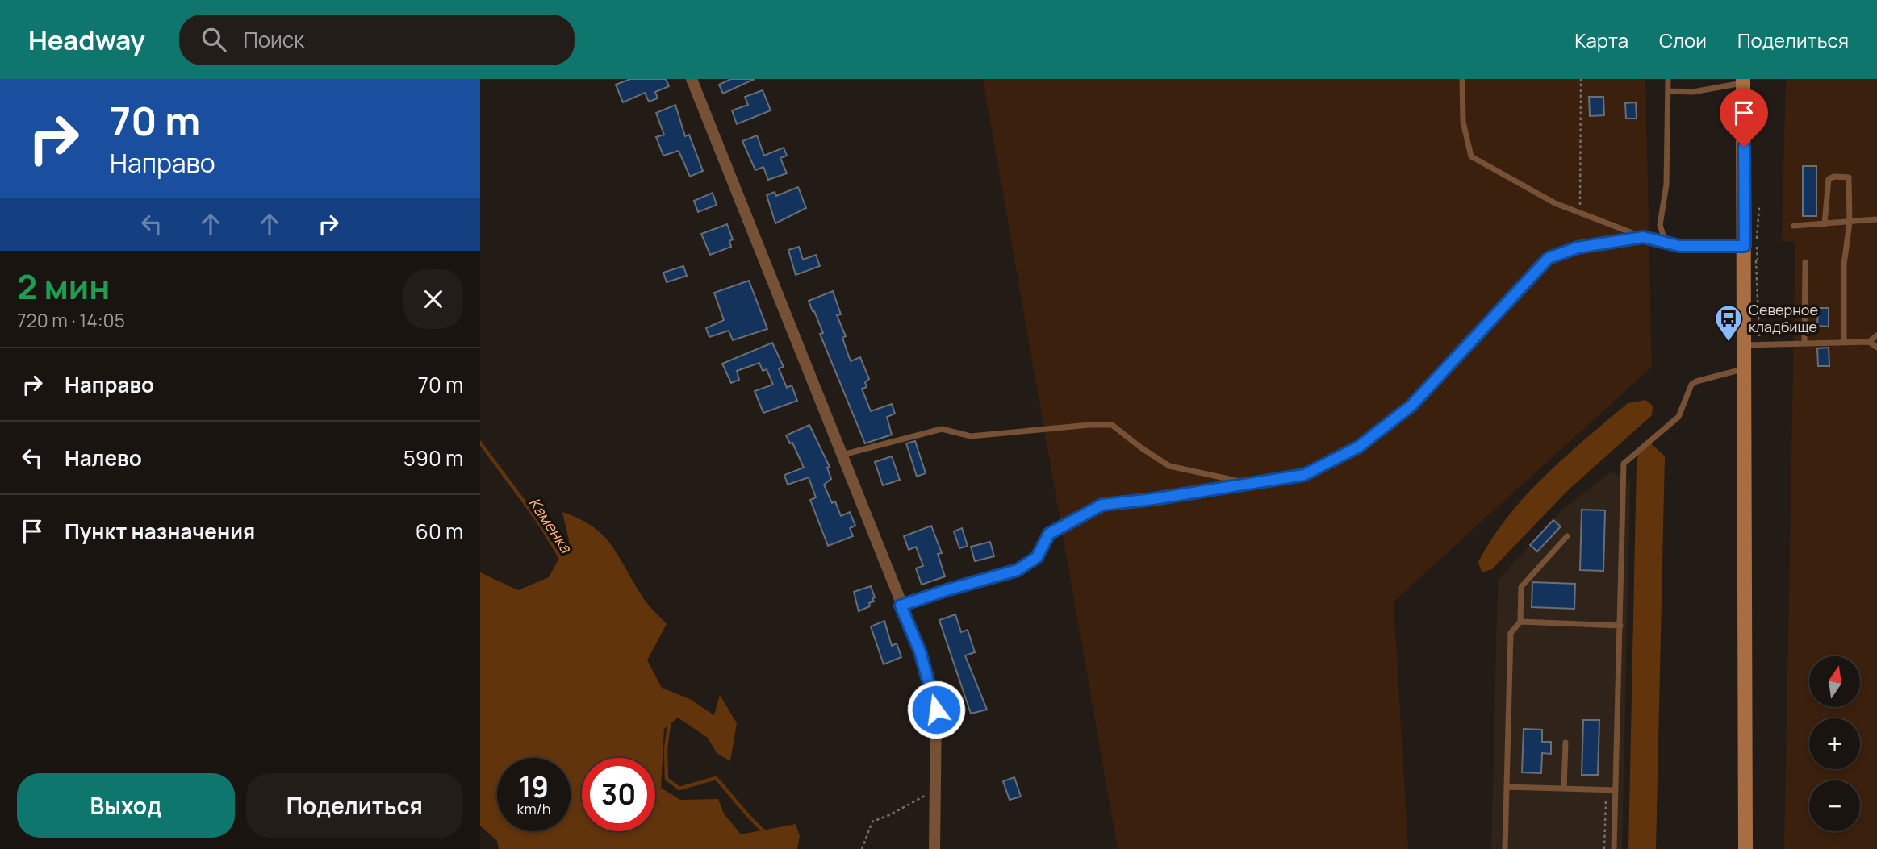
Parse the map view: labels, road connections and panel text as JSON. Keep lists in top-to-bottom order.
{
  "water": ["Каменка"],
  "places": {
    "bus stop": ["Северное кладбище"]
  },
  "north": "top",
  "page": {
    "header": "Headway",
    "search": "Поиск",
    "nav": ["Карта", "Слои", "Поделиться"],
    "turn": ["70 m", "Направо"],
    "heading": ["2 мин", "720 m · 14:05"],
    "list": [
      {
        "name": "Направо",
        "value": "70 m"
      },
      {
        "name": "Налево",
        "value": "590 m"
      },
      {
        "name": "Пункт назначения",
        "value": "60 m"
      }
    ],
    "map_buttons": ["+", "−"],
    "speed": "19 km/h",
    "limit": "30",
    "buttons": ["Выход", "Поделиться"]
  }
}
